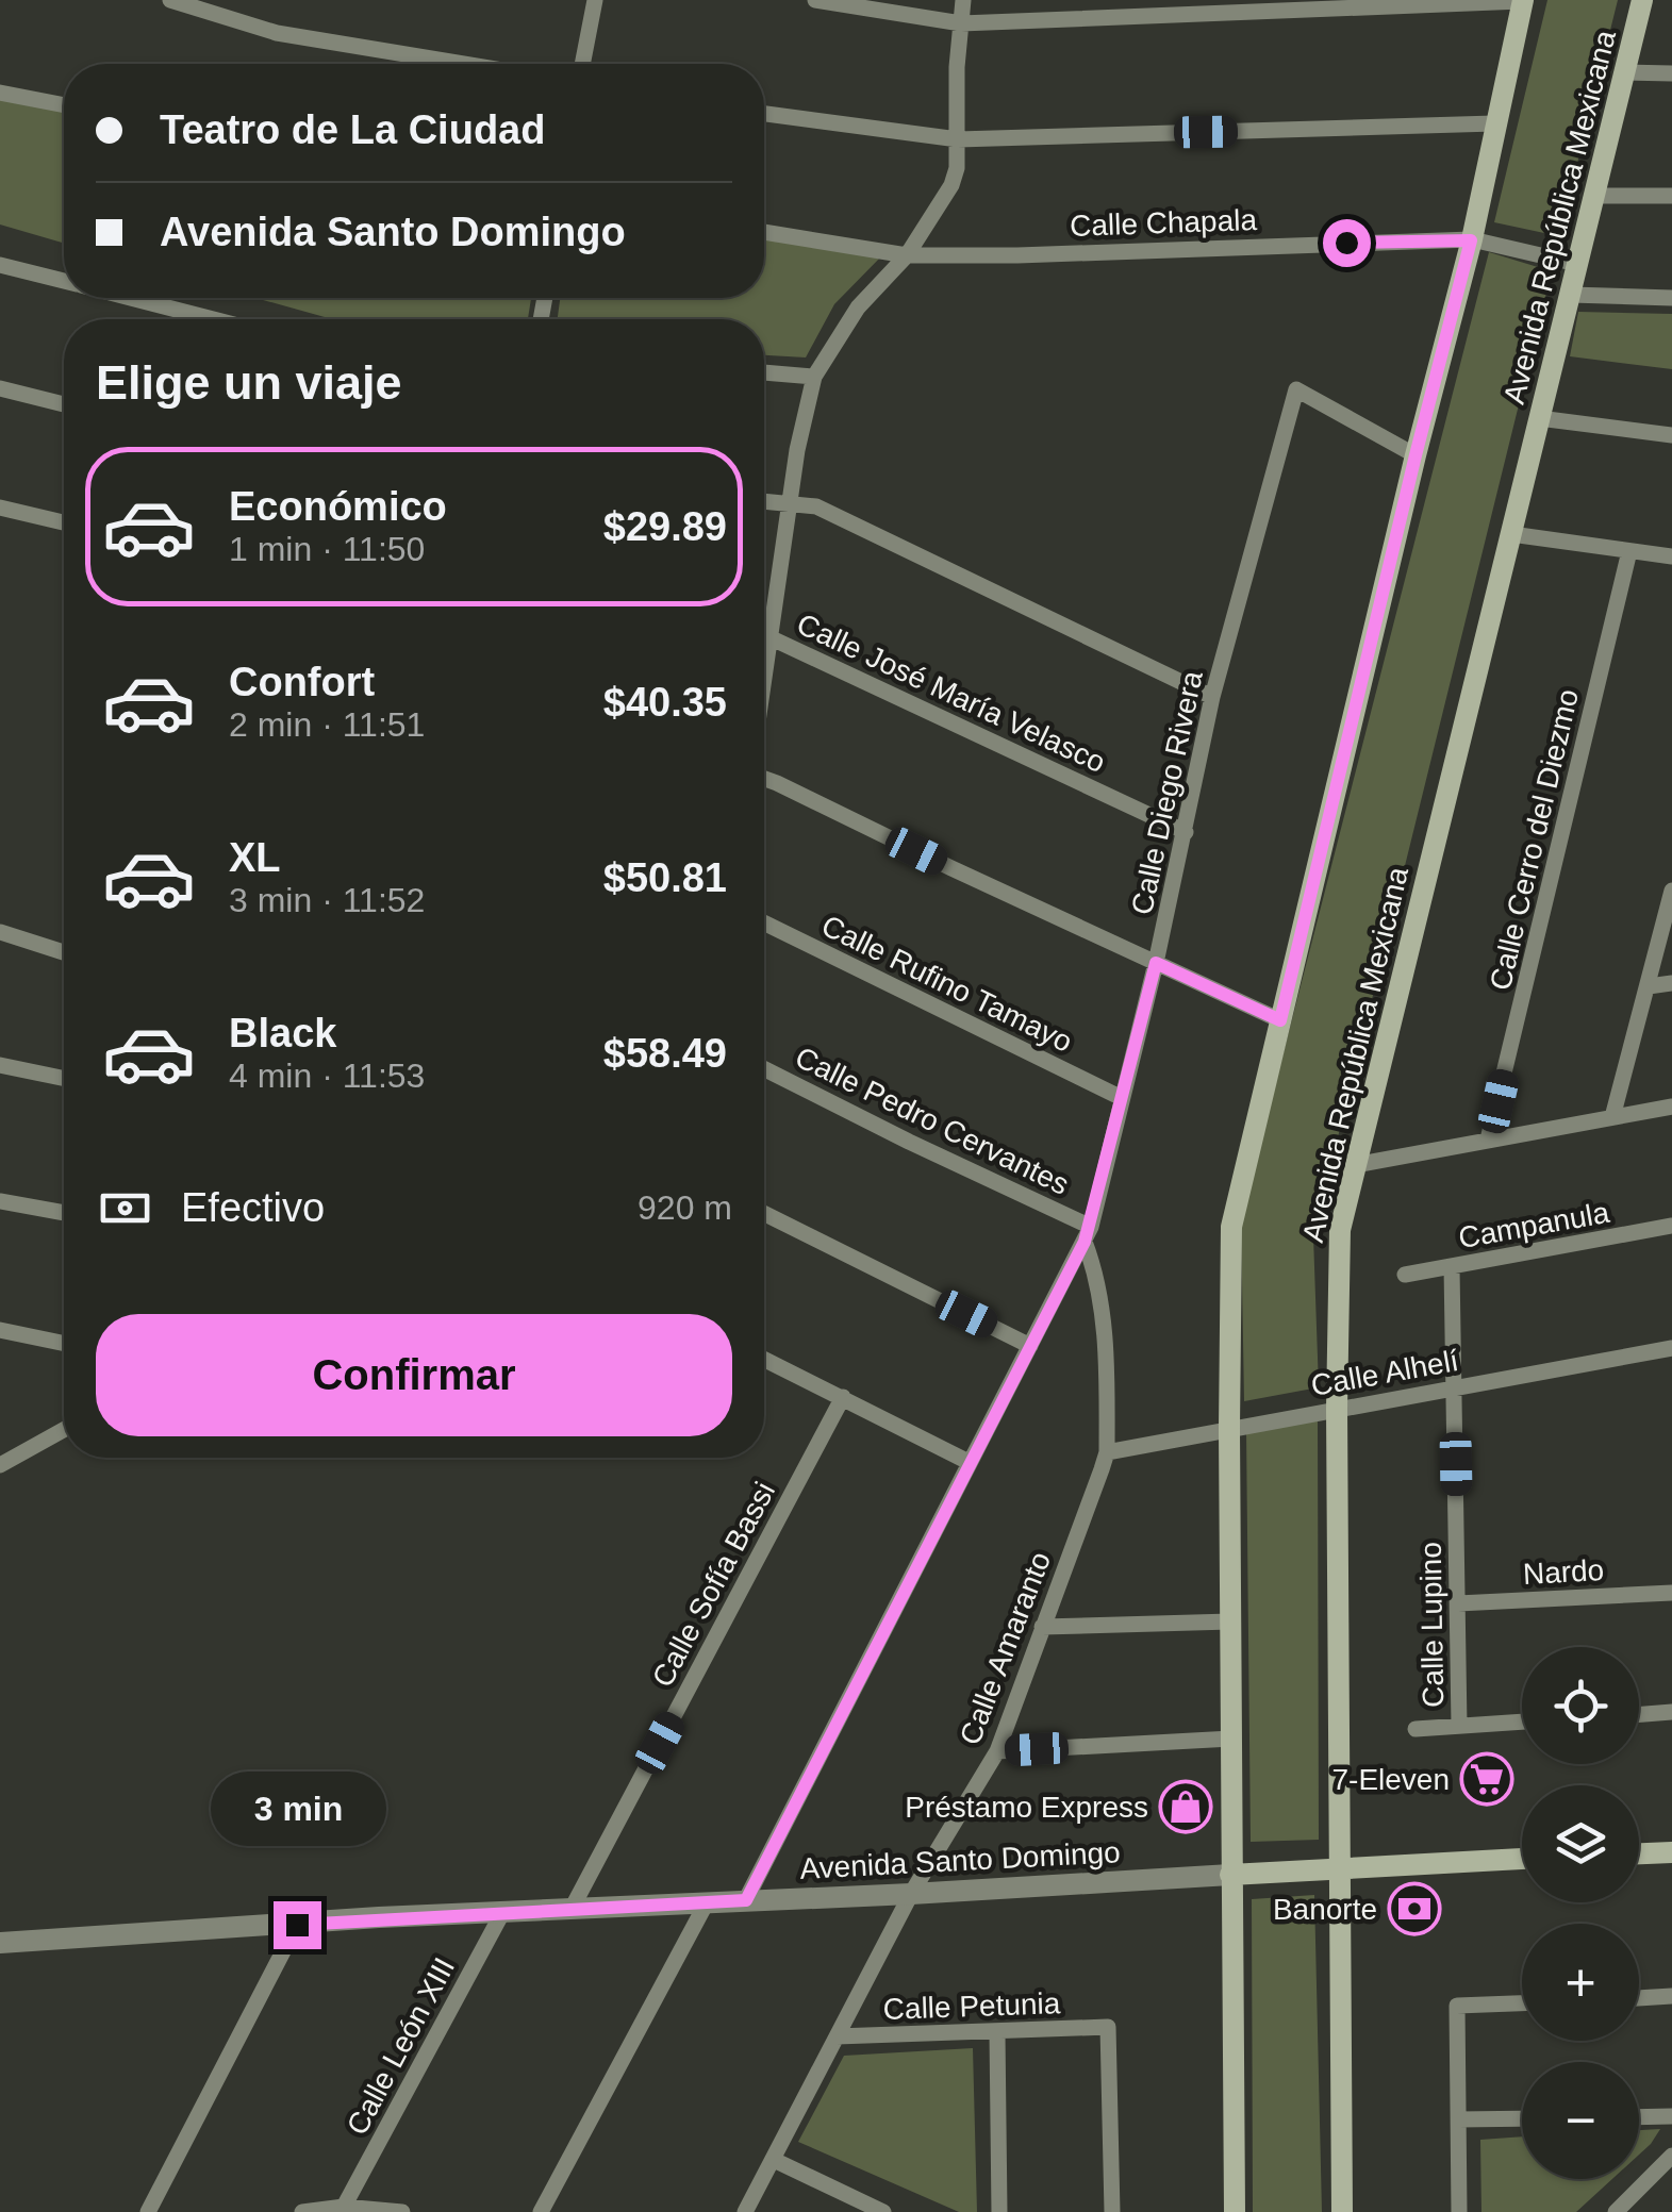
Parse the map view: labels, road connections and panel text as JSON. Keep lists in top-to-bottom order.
{
  "streets": {
    "main road": ["Avenida República Mexicana", "Avenida Santo Domingo"],
    "street": [
      "Calle Chapala",
      "Calle José María Velasco",
      "Calle Diego Rivera",
      "Calle Cerro del Diezmo",
      "Calle Rufino Tamayo",
      "Calle Pedro Cervantes",
      "Campanula",
      "Calle Alhelí",
      "Nardo",
      "Calle Sofía Bassi",
      "Calle Lupino",
      "Calle Amaranto",
      "Calle Petunia",
      "Calle León XIII"
    ]
  },
  "crossings": [
    ["Avenida República Mexicana", "Calle Chapala"],
    ["Avenida República Mexicana", "Calle Alhelí"],
    ["Avenida República Mexicana", "Avenida Santo Domingo"],
    ["Calle José María Velasco", "Calle Diego Rivera"],
    ["Calle Diego Rivera", "Calle Rufino Tamayo"],
    ["Calle Diego Rivera", "Calle Pedro Cervantes"],
    ["Calle Diego Rivera", "Calle Amaranto"],
    ["Calle Diego Rivera", "Avenida Santo Domingo"],
    ["Calle Pedro Cervantes", "Calle Amaranto"],
    ["Campanula", "Calle Lupino"],
    ["Calle Alhelí", "Calle Lupino"],
    ["Calle Alhelí", "Calle Amaranto"],
    ["Nardo", "Calle Lupino"],
    ["Calle Sofía Bassi", "Avenida Santo Domingo"],
    ["Calle Amaranto", "Avenida Santo Domingo"],
    ["Calle Amaranto", "Calle Petunia"],
    ["Avenida Santo Domingo", "Calle León XIII"]
  ],
  "places": {
    "supermarket": ["7-Eleven"],
    "shop": ["Préstamo Express"],
    "bank": ["Banorte"]
  },
  "page": {
    "banner": ["Teatro de La Ciudad", "Avenida Santo Domingo"],
    "heading": "Elige un viaje",
    "list": [
      {
        "name": "Económico",
        "note": "1 min · 11:50",
        "value": "$29.89"
      },
      {
        "name": "Confort",
        "note": "2 min · 11:51",
        "value": "$40.35"
      },
      {
        "name": "XL",
        "note": "3 min · 11:52",
        "value": "$50.81"
      },
      {
        "name": "Black",
        "note": "4 min · 11:53",
        "value": "$58.49"
      }
    ],
    "pay": ["Efectivo", "920 m"],
    "buttons": "Confirmar",
    "map_buttons": ["+", "−"],
    "bubble": "3 min"
  }
}
